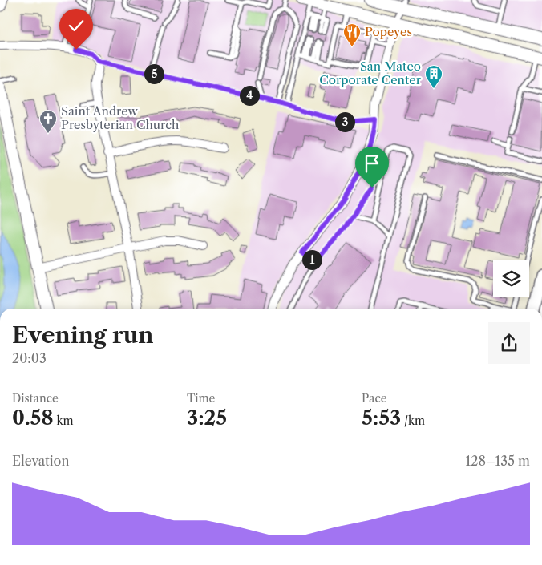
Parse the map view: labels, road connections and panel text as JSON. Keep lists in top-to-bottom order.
{
  "places": {
    "restaurant": ["Popeyes"],
    "building": ["San Mateo Corporate Center"],
    "church": ["Saint Andrew Presbyterian Church"]
  },
  "page": {
    "pins": [
      "5",
      "4",
      "3",
      "1"
    ],
    "heading": ["Evening run", "20:03"],
    "stats": [
      ["Distance", "0.58 km"],
      ["Time", "3:25"],
      ["Pace", "5:53 /km"]
    ],
    "chart": ["Elevation", "128–135 m"]
  }
}
